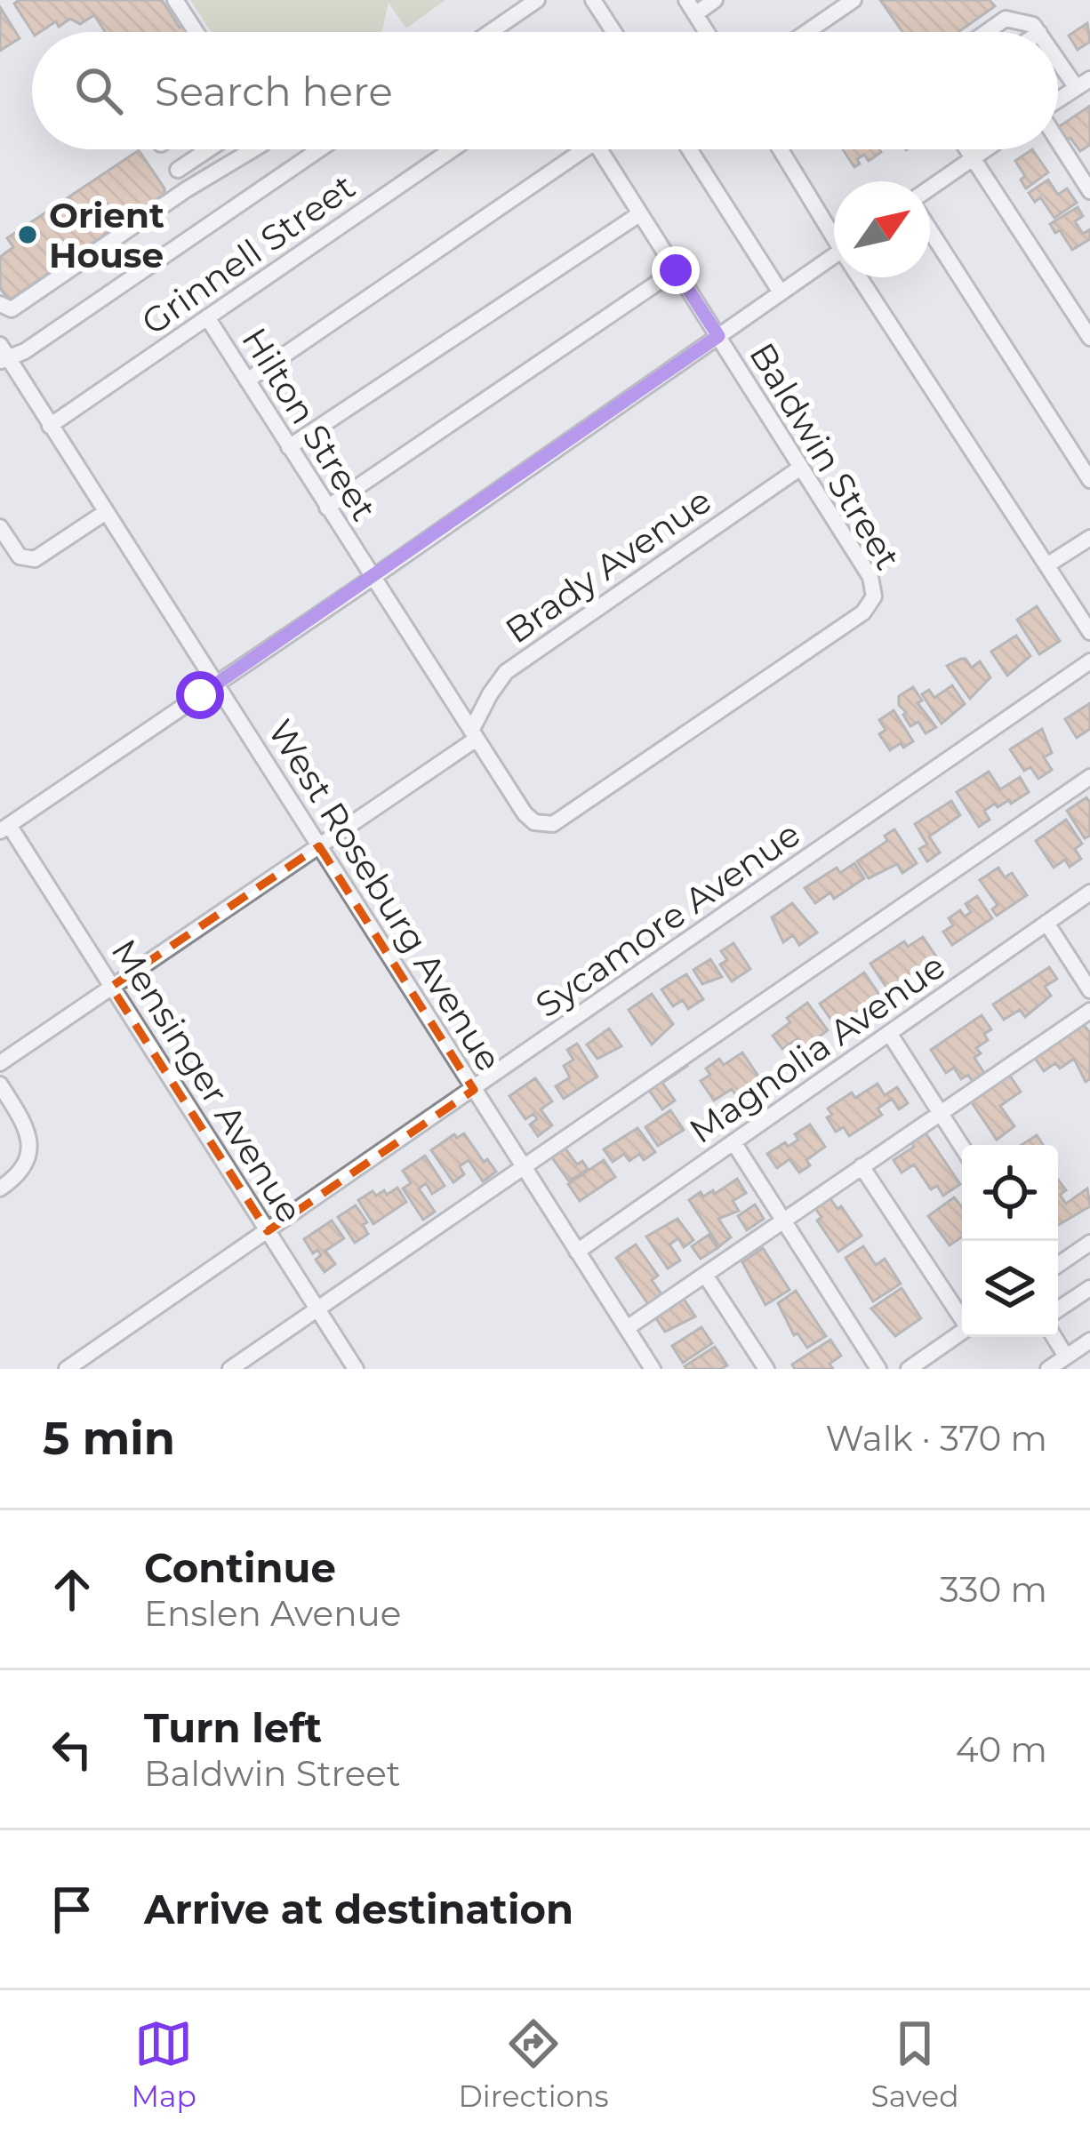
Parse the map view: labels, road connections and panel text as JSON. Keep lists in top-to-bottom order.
{
  "streets": {
    "street": [
      "Grinnell Street",
      "Hilton Street",
      "Baldwin Street",
      "Brady Avenue",
      "West Roseburg Avenue",
      "Sycamore Avenue",
      "Magnolia Avenue",
      "Mensinger Avenue"
    ]
  },
  "crossings": [
    ["Grinnell Street", "Hilton Street"],
    ["Grinnell Street", "West Roseburg Avenue"],
    ["Hilton Street", "Baldwin Street"],
    ["Hilton Street", "Brady Avenue"],
    ["Baldwin Street", "Brady Avenue"],
    ["Brady Avenue", "West Roseburg Avenue"],
    ["Brady Avenue", "Mensinger Avenue"],
    ["West Roseburg Avenue", "Sycamore Avenue"],
    ["West Roseburg Avenue", "Magnolia Avenue"],
    ["Sycamore Avenue", "Mensinger Avenue"]
  ],
  "places": ["Orient House"],
  "north": "top right",
  "page": {
    "search": "Search here",
    "heading": ["5 min", "Walk · 370 m"],
    "list": [
      ["Continue", "Enslen Avenue", "330 m"],
      ["Turn left", "Baldwin Street", "40 m"],
      "Arrive at destination"
    ],
    "nav": ["Map", "Directions", "Saved"]
  }
}
